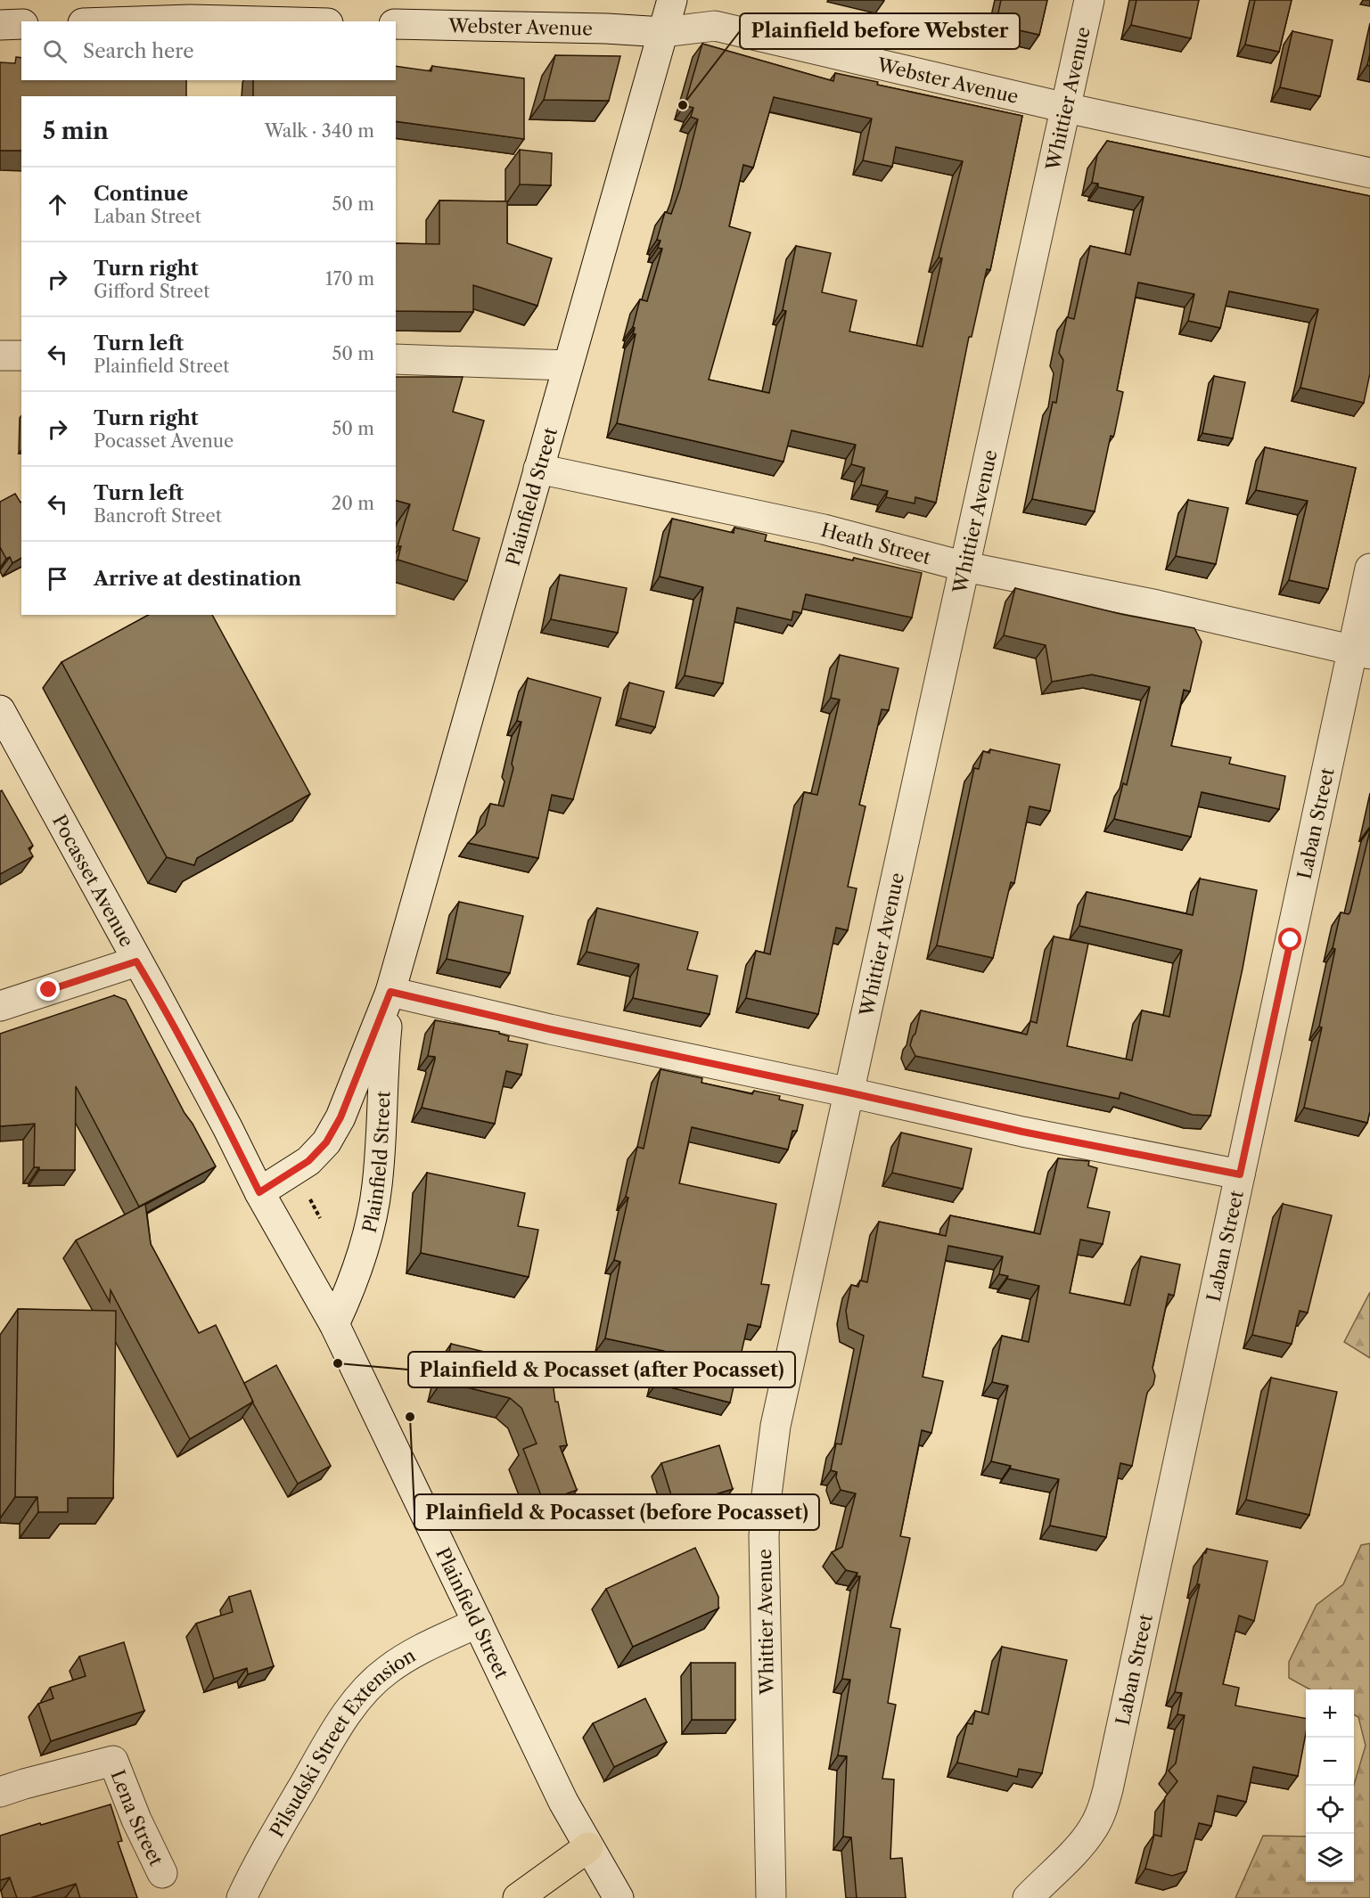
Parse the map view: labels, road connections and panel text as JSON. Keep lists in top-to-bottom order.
{
  "streets": {
    "street": [
      "Webster Avenue",
      "Whittier Avenue",
      "Plainfield Street",
      "Heath Street",
      "Laban Street",
      "Pocasset Avenue",
      "Pilsudski Street Extension",
      "Lena Street"
    ]
  },
  "crossings": [
    ["Webster Avenue", "Whittier Avenue"],
    ["Webster Avenue", "Plainfield Street"],
    ["Whittier Avenue", "Heath Street"],
    ["Plainfield Street", "Heath Street"],
    ["Plainfield Street", "Pocasset Avenue"],
    ["Plainfield Street", "Pilsudski Street Extension"],
    ["Heath Street", "Laban Street"]
  ],
  "places": ["Plainfield before Webster", "Plainfield & Pocasset (after Pocasset)", "Plainfield & Pocasset (before Pocasset)"],
  "page": {
    "search": "Search here",
    "heading": ["5 min", "Walk · 340 m"],
    "list": [
      ["Continue", "Laban Street", "50 m"],
      ["Turn right", "Gifford Street", "170 m"],
      ["Turn left", "Plainfield Street", "50 m"],
      ["Turn right", "Pocasset Avenue", "50 m"],
      ["Turn left", "Bancroft Street", "20 m"],
      "Arrive at destination"
    ],
    "map_buttons": ["+", "−"]
  }
}
